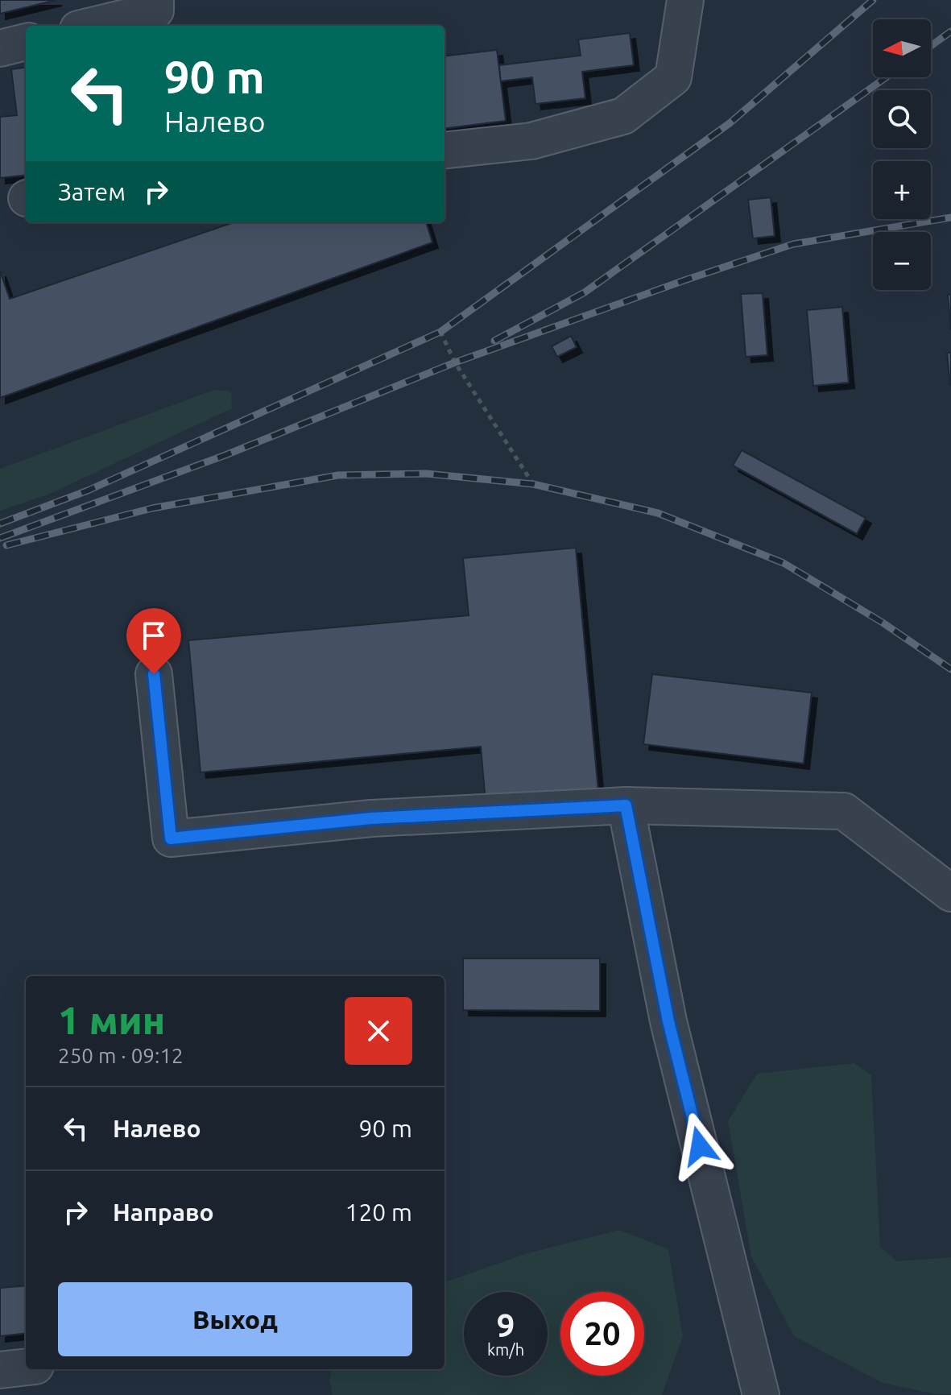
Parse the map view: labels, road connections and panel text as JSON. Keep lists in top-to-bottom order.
{
  "north": "left",
  "page": {
    "map_buttons": ["+", "−"],
    "turn": ["90 m", "Налево"],
    "then": "Затем",
    "heading": ["1 мин", "250 m · 09:12"],
    "list": [
      {
        "name": "Налево",
        "value": "90 m"
      },
      {
        "name": "Направо",
        "value": "120 m"
      }
    ],
    "buttons": "Выход",
    "speed": "9 km/h",
    "limit": "20"
  }
}
